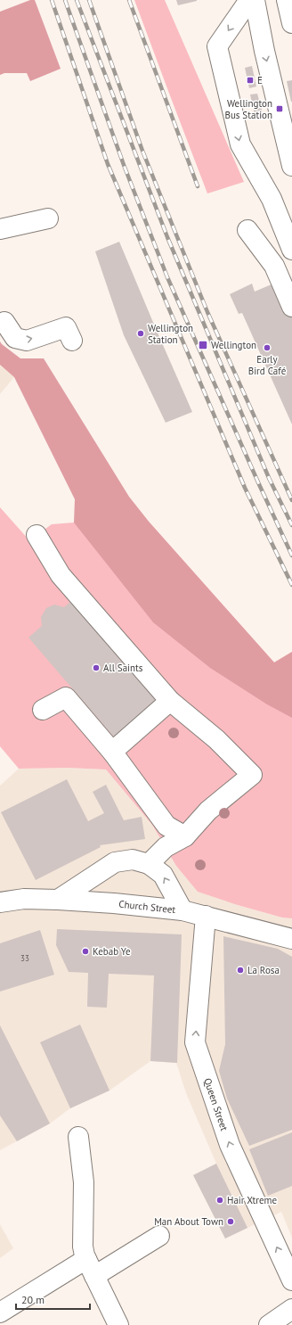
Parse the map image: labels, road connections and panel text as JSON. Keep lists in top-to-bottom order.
{
  "streets": {
    "street": ["Church Street", "Queen Street"]
  },
  "crossings": [
    ["Church Street", "Queen Street"]
  ],
  "places": {
    "transit": ["E", "Wellington Bus Station", "Wellington"],
    "other": [
      "Wellington Station",
      "Early Bird Café",
      "All Saints",
      "Kebab Ye",
      "La Rosa",
      "Hair Xtreme",
      "Man About Town"
    ]
  },
  "house_numbers": ["33"],
  "scale_bar": "20 m"
}
